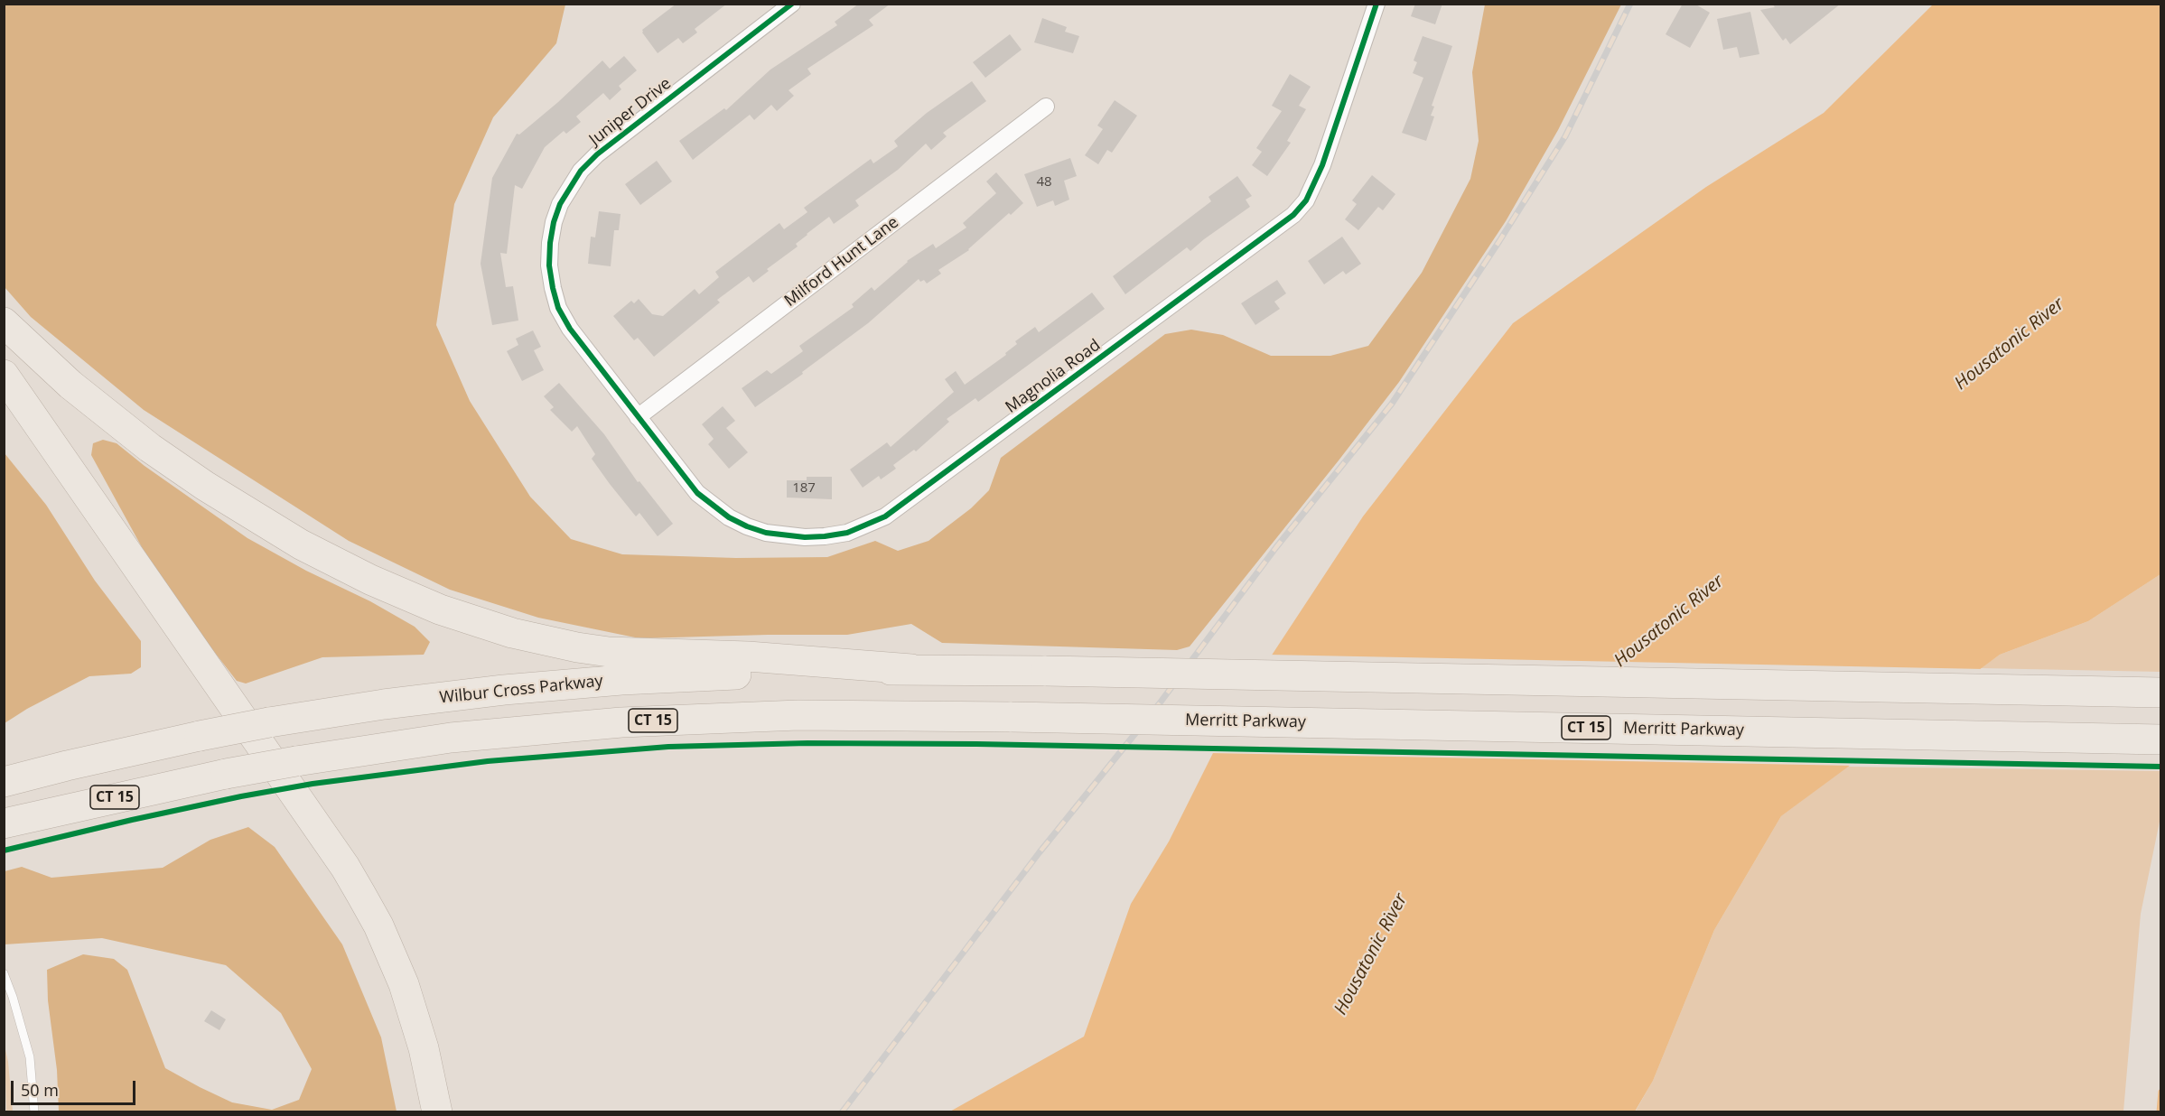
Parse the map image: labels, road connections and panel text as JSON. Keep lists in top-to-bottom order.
{
  "streets": {
    "highway": ["Wilbur Cross Parkway", "CT 15", "Merritt Parkway"],
    "street": ["Juniper Drive", "Milford Hunt Lane", "Magnolia Road"]
  },
  "crossings": [
    ["Juniper Drive", "Milford Hunt Lane"],
    ["Juniper Drive", "Magnolia Road"],
    ["Milford Hunt Lane", "Magnolia Road"]
  ],
  "water": ["Housatonic River"],
  "house_numbers": ["48", "187"],
  "scale_bar": "50 m"
}
